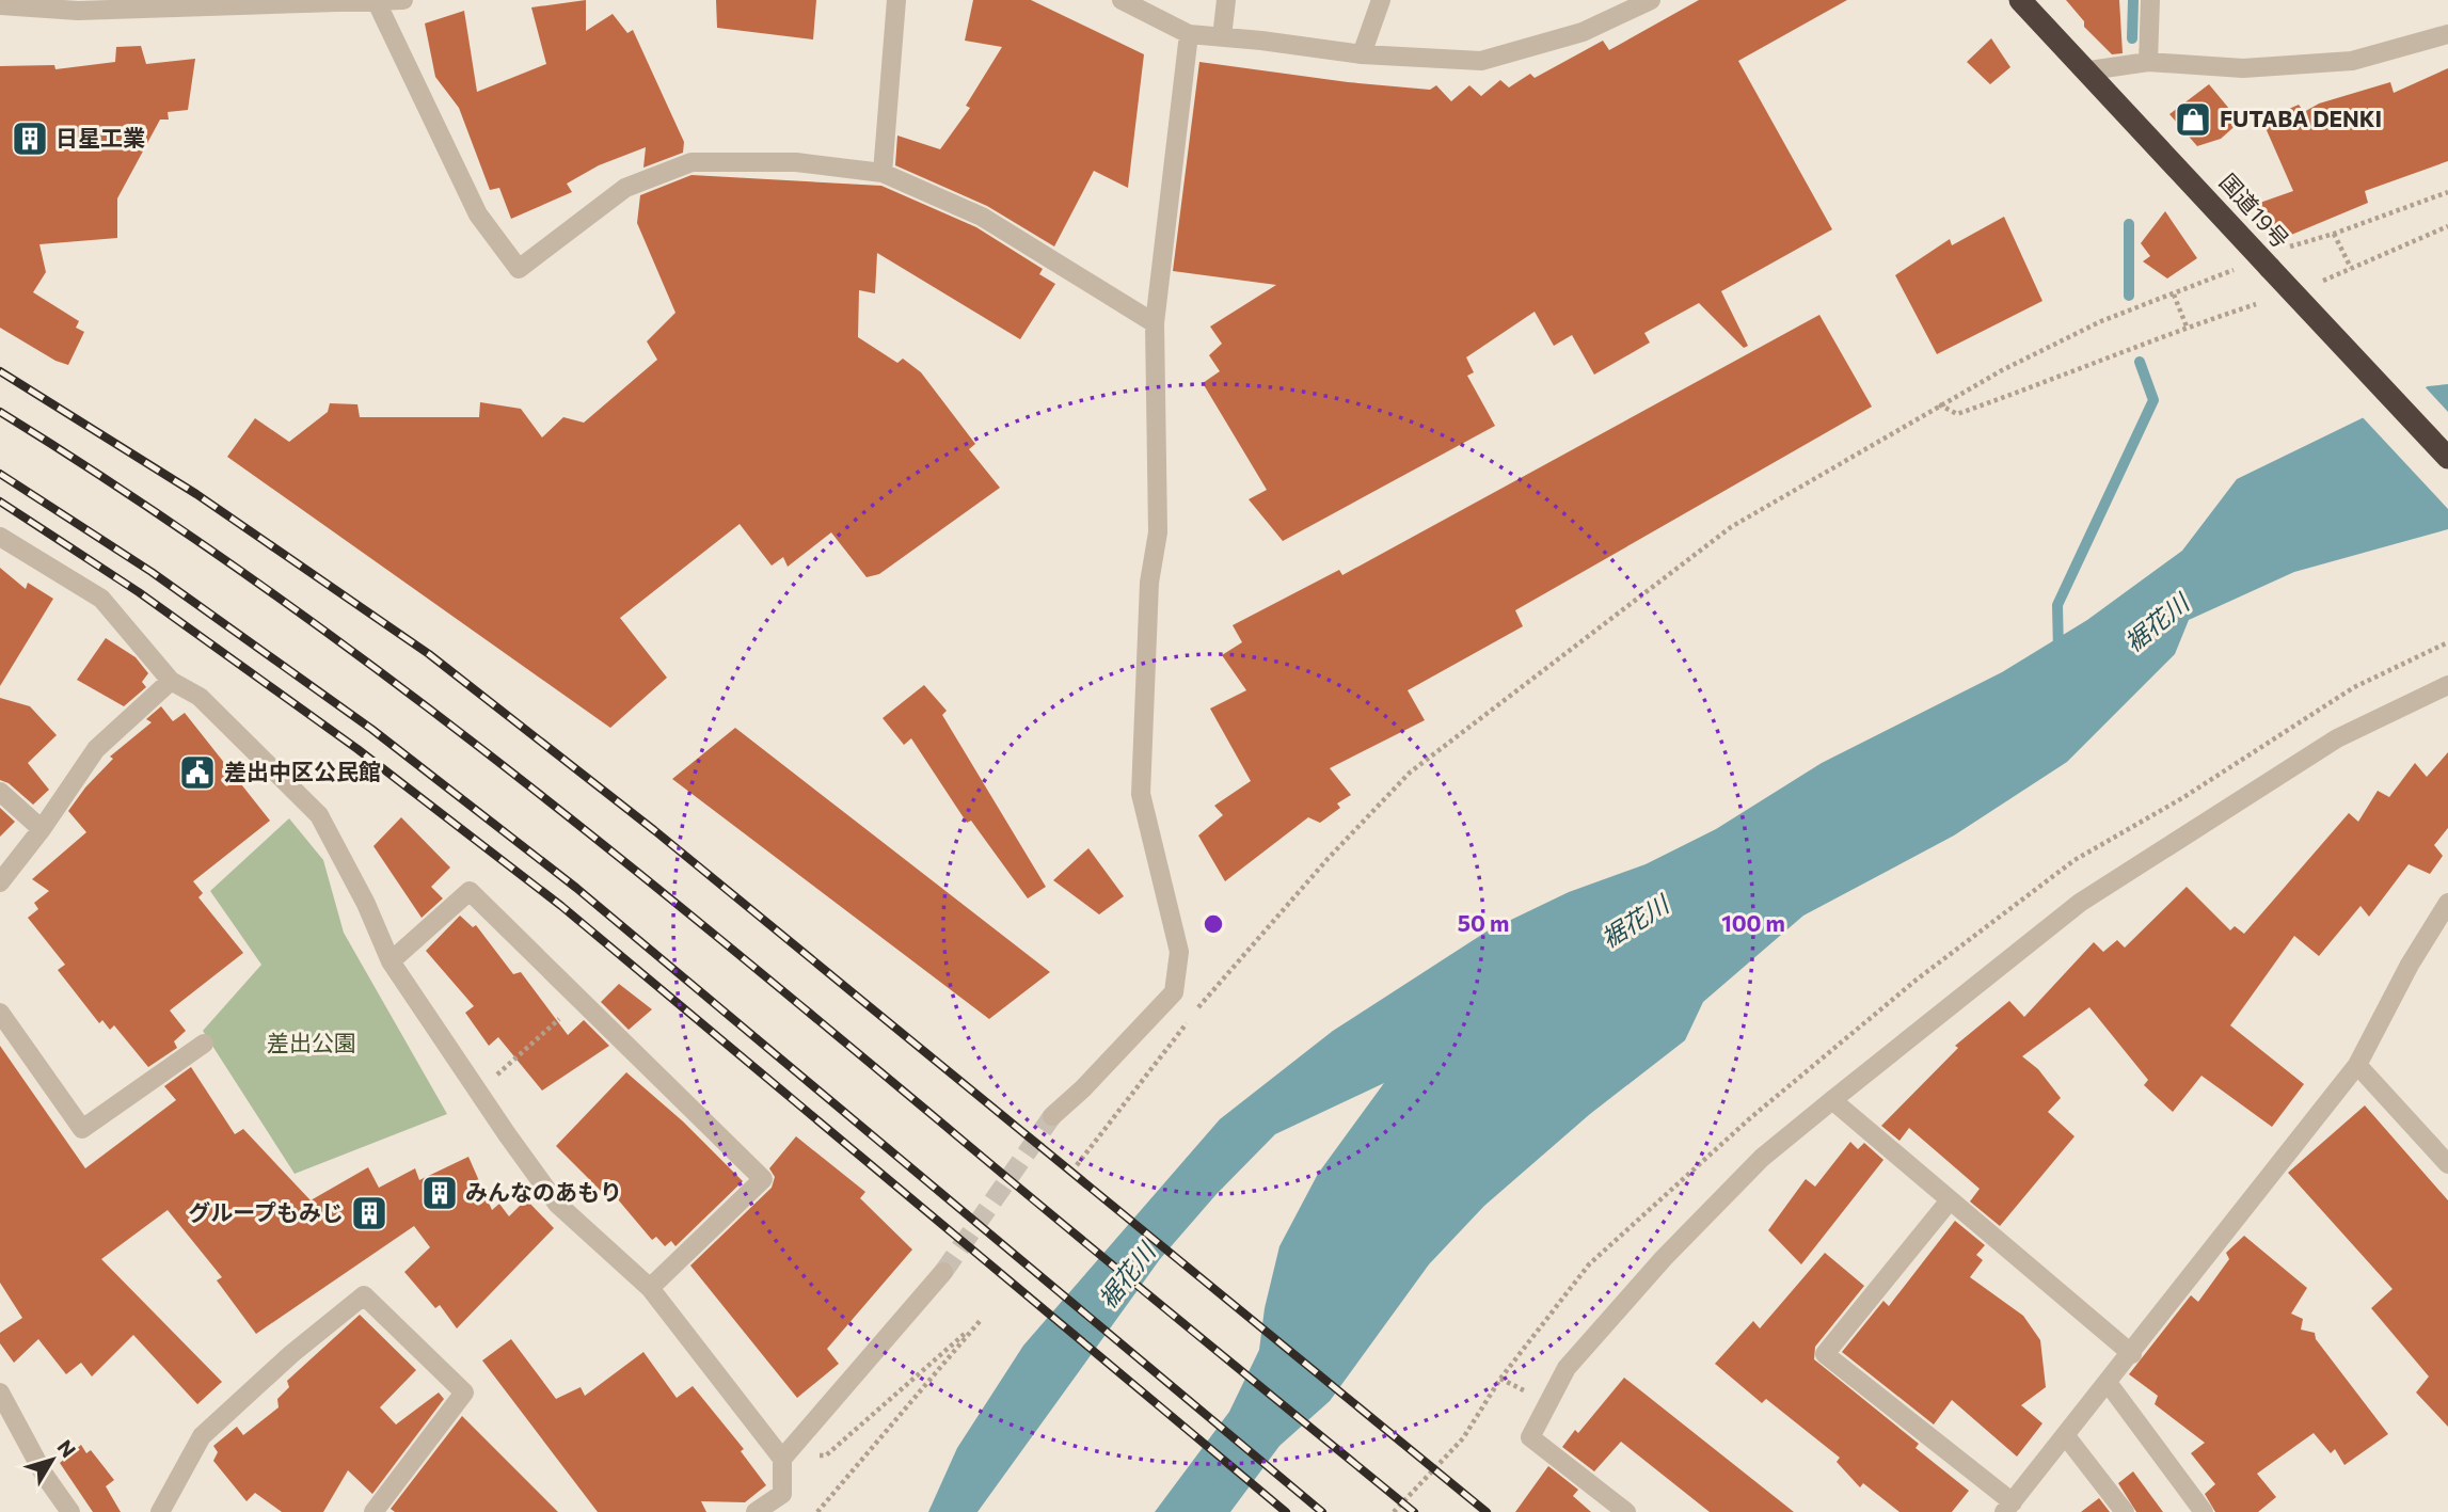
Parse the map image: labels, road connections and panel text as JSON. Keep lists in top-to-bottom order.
{
  "streets": {
    "highway": ["国道19号"]
  },
  "water": ["裾花川"],
  "parks": ["差出公園"],
  "places": {
    "shop": ["FUTABA DENKI"],
    "building": ["日星工業", "みんなのあもり", "グループもみじ"],
    "public building": ["差出中区公民館"]
  },
  "north": "top right",
  "rings": ["50 m", "100 m"]
}
